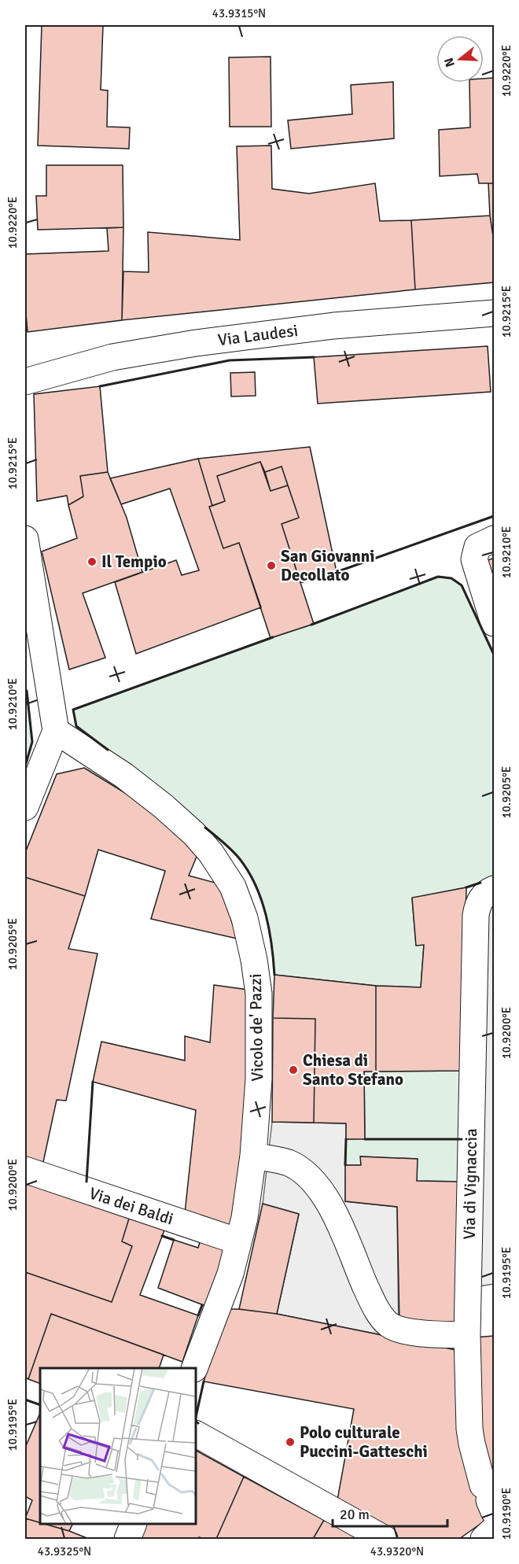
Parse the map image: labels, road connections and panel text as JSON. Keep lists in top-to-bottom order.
{
  "streets": {
    "street": [
      "Via Laudesi",
      "Vicolo de' Pazzi",
      "Via di Vignaccia",
      "Via dei Baldi"
    ]
  },
  "crossings": [
    ["Vicolo de' Pazzi", "Via dei Baldi"]
  ],
  "places": [
    "Il Tempio",
    "San Giovanni Decollato",
    "Chiesa di Santo Stefano",
    "Polo culturale Puccini-Gatteschi"
  ],
  "scale_bar": "20 m",
  "north": "left",
  "coordinates": [
    "43.9315°N",
    "10.9220°E",
    "10.9215°E",
    "10.9210°E",
    "10.9205°E",
    "10.9200°E",
    "10.9195°E",
    "10.9190°E",
    "43.9325°N",
    "43.9320°N"
  ]
}
